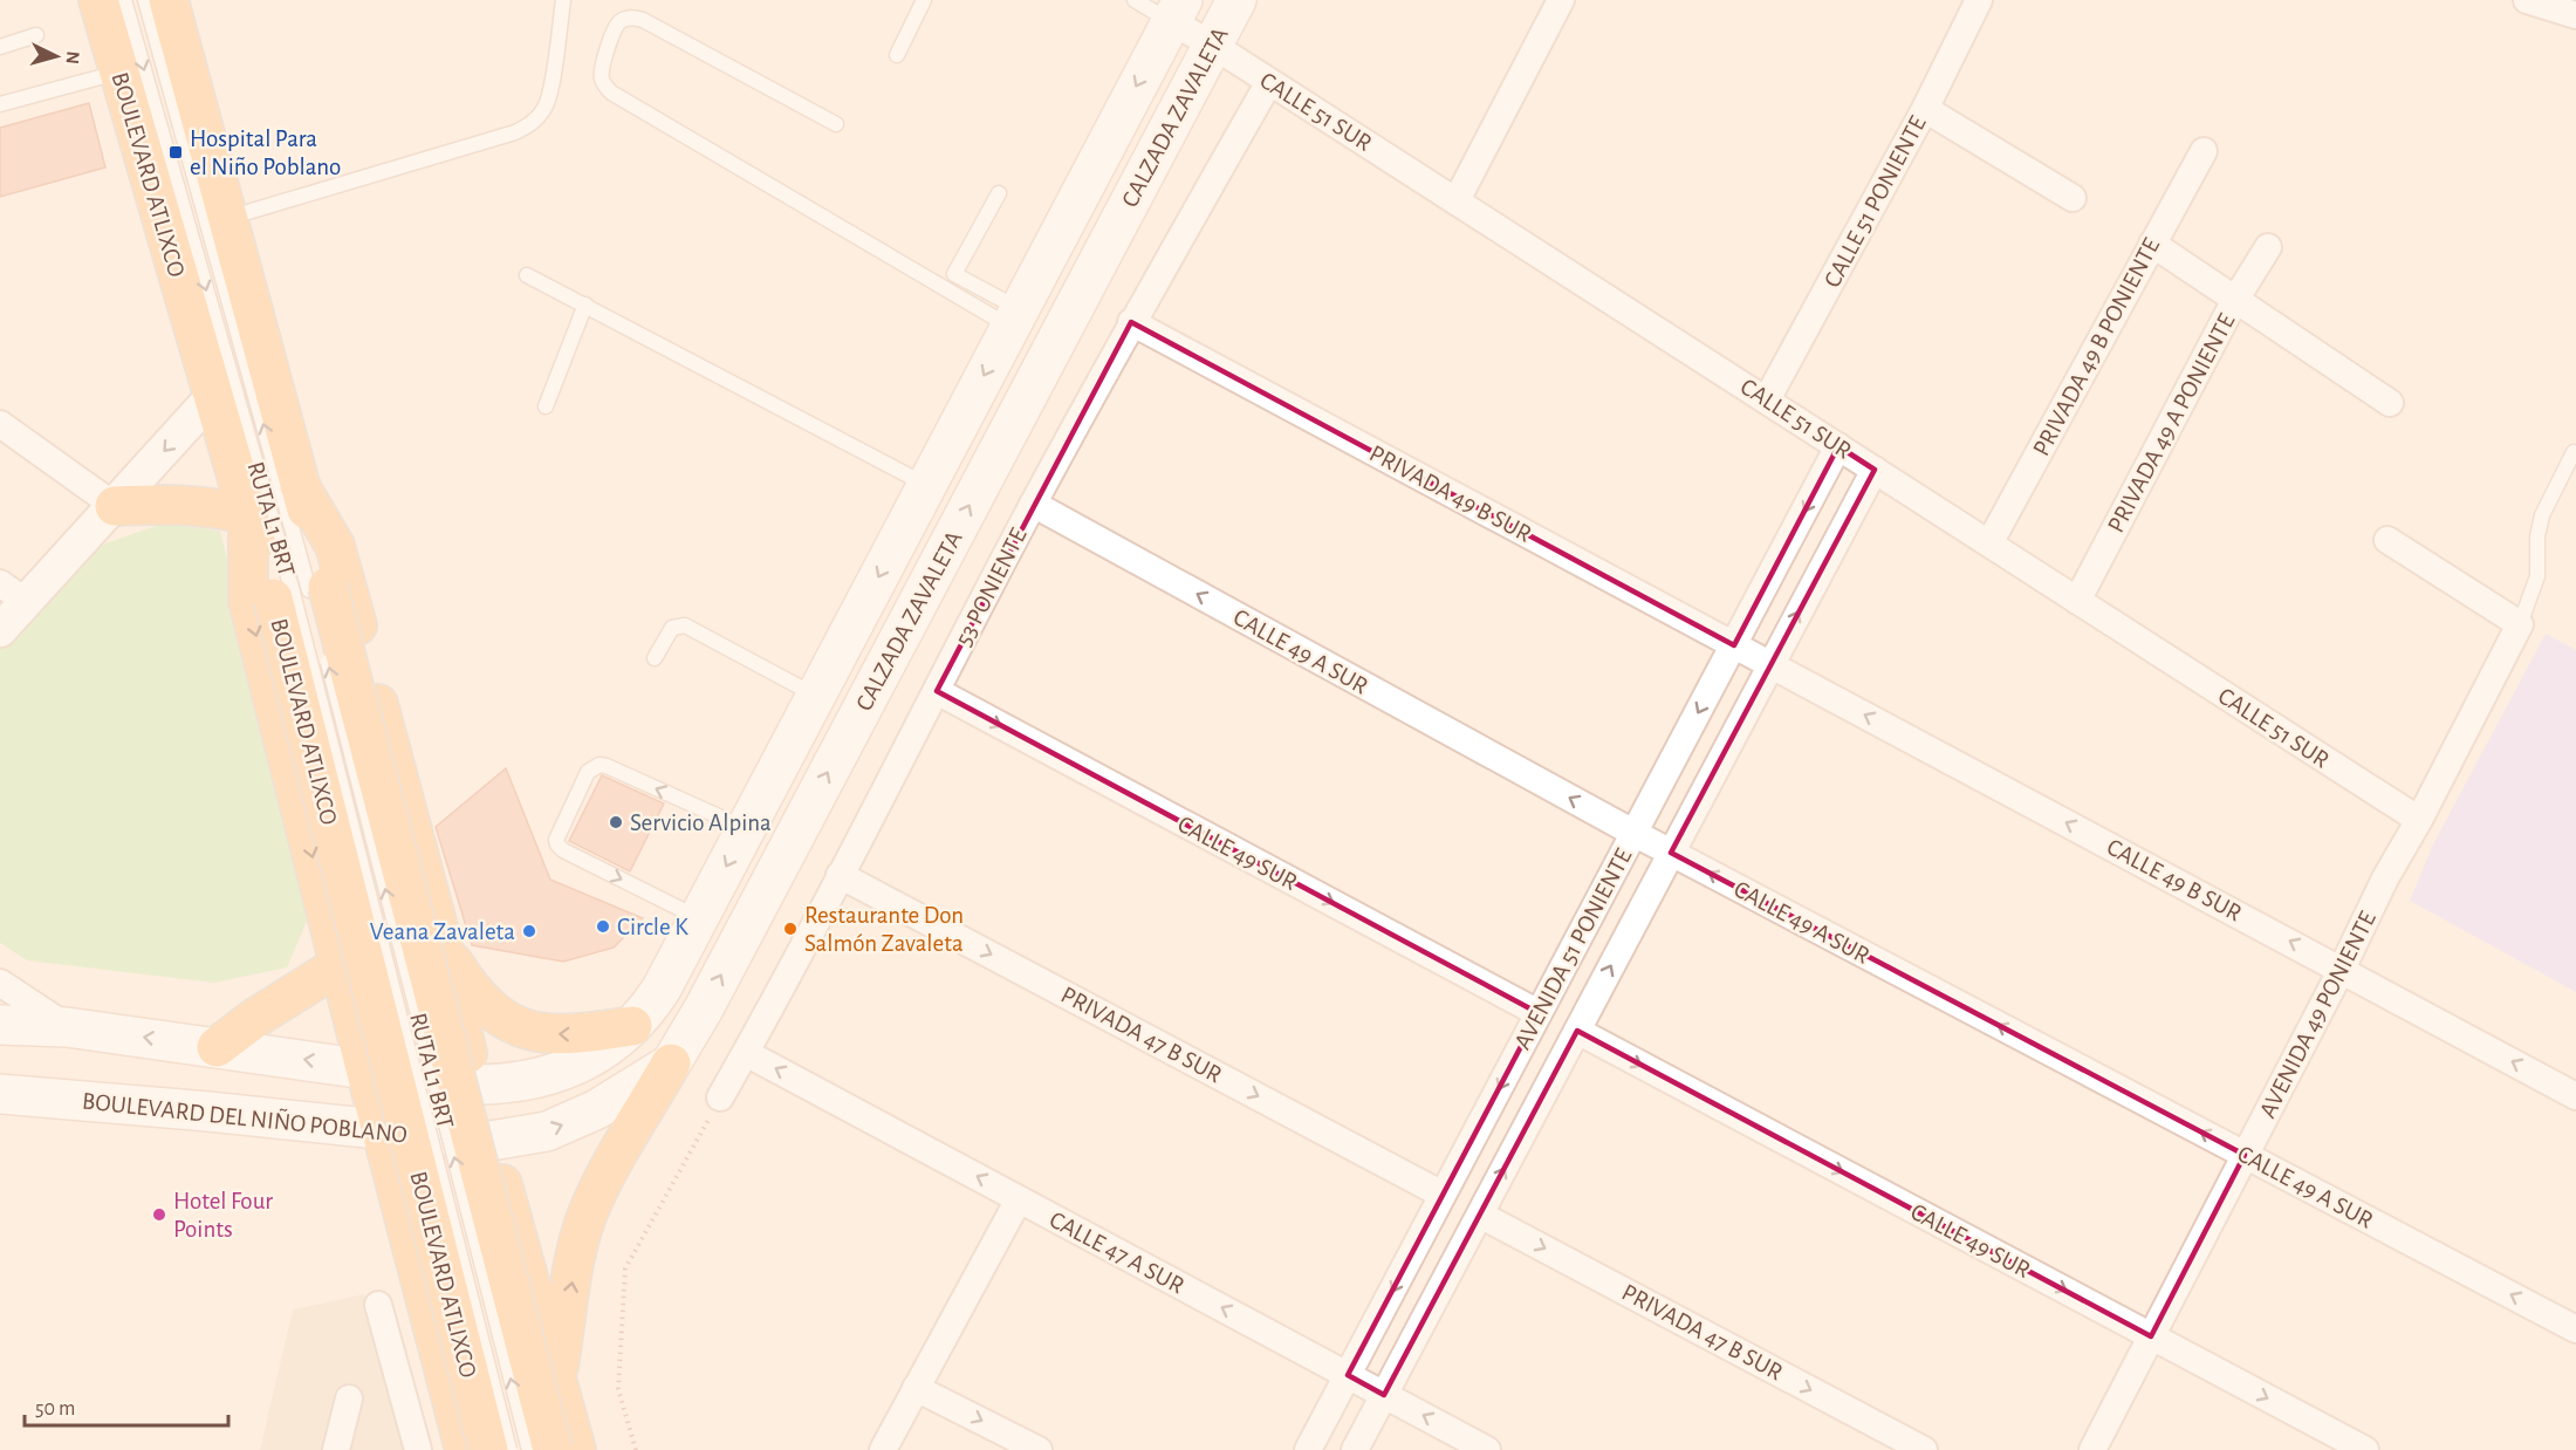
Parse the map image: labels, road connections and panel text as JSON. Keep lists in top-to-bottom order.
{
  "streets": {
    "main road": ["CALZADA ZAVALETA", "BOULEVARD ATLIXCO", "BOULEVARD DEL NIÑO POBLANO"],
    "street": [
      "CALLE 51 SUR",
      "CALLE 51 PONIENTE",
      "PRIVADA 49 B PONIENTE",
      "PRIVADA 49 A PONIENTE",
      "PRIVADA 49 B SUR",
      "53 PONIENTE",
      "CALLE 49 A SUR",
      "CALLE 49 SUR",
      "CALLE 49 B SUR",
      "AVENIDA 51 PONIENTE",
      "AVENIDA 49 PONIENTE",
      "PRIVADA 47 B SUR",
      "CALLE 47 A SUR"
    ],
    "lane": ["RUTA L1 BRT"]
  },
  "crossings": [
    ["CALLE 51 SUR", "CALZADA ZAVALETA"],
    ["CALLE 51 SUR", "CALLE 51 PONIENTE"],
    ["CALLE 51 SUR", "PRIVADA 49 B PONIENTE"],
    ["CALLE 51 SUR", "PRIVADA 49 A PONIENTE"],
    ["CALLE 51 SUR", "53 PONIENTE"],
    ["CALLE 51 SUR", "AVENIDA 51 PONIENTE"],
    ["CALLE 51 SUR", "AVENIDA 49 PONIENTE"],
    ["CALZADA ZAVALETA", "BOULEVARD DEL NIÑO POBLANO"],
    ["BOULEVARD ATLIXCO", "RUTA L1 BRT"],
    ["PRIVADA 49 B SUR", "53 PONIENTE"],
    ["PRIVADA 49 B SUR", "CALLE 49 B SUR"],
    ["PRIVADA 49 B SUR", "AVENIDA 51 PONIENTE"],
    ["53 PONIENTE", "CALLE 49 A SUR"],
    ["53 PONIENTE", "CALLE 49 SUR"],
    ["53 PONIENTE", "PRIVADA 47 B SUR"],
    ["53 PONIENTE", "CALLE 47 A SUR"],
    ["CALLE 49 A SUR", "AVENIDA 51 PONIENTE"],
    ["CALLE 49 A SUR", "AVENIDA 49 PONIENTE"],
    ["CALLE 49 SUR", "AVENIDA 51 PONIENTE"],
    ["CALLE 49 SUR", "AVENIDA 49 PONIENTE"],
    ["CALLE 49 B SUR", "AVENIDA 51 PONIENTE"],
    ["CALLE 49 B SUR", "AVENIDA 49 PONIENTE"],
    ["AVENIDA 51 PONIENTE", "PRIVADA 47 B SUR"],
    ["AVENIDA 51 PONIENTE", "CALLE 47 A SUR"]
  ],
  "one_way": [
    "CALLE 49 A SUR",
    "CALLE 49 SUR",
    "CALLE 49 B SUR",
    "PRIVADA 47 B SUR",
    "CALLE 47 A SUR"
  ],
  "places": {
    "transit": ["Hospital Para el Niño Poblano"],
    "other": [
      "Servicio Alpina",
      "Circle K",
      "Restaurante Don Salmón Zavaleta",
      "Veana Zavaleta",
      "Hotel Four Points"
    ]
  },
  "scale_bar": "50 m",
  "north": "right"
}
